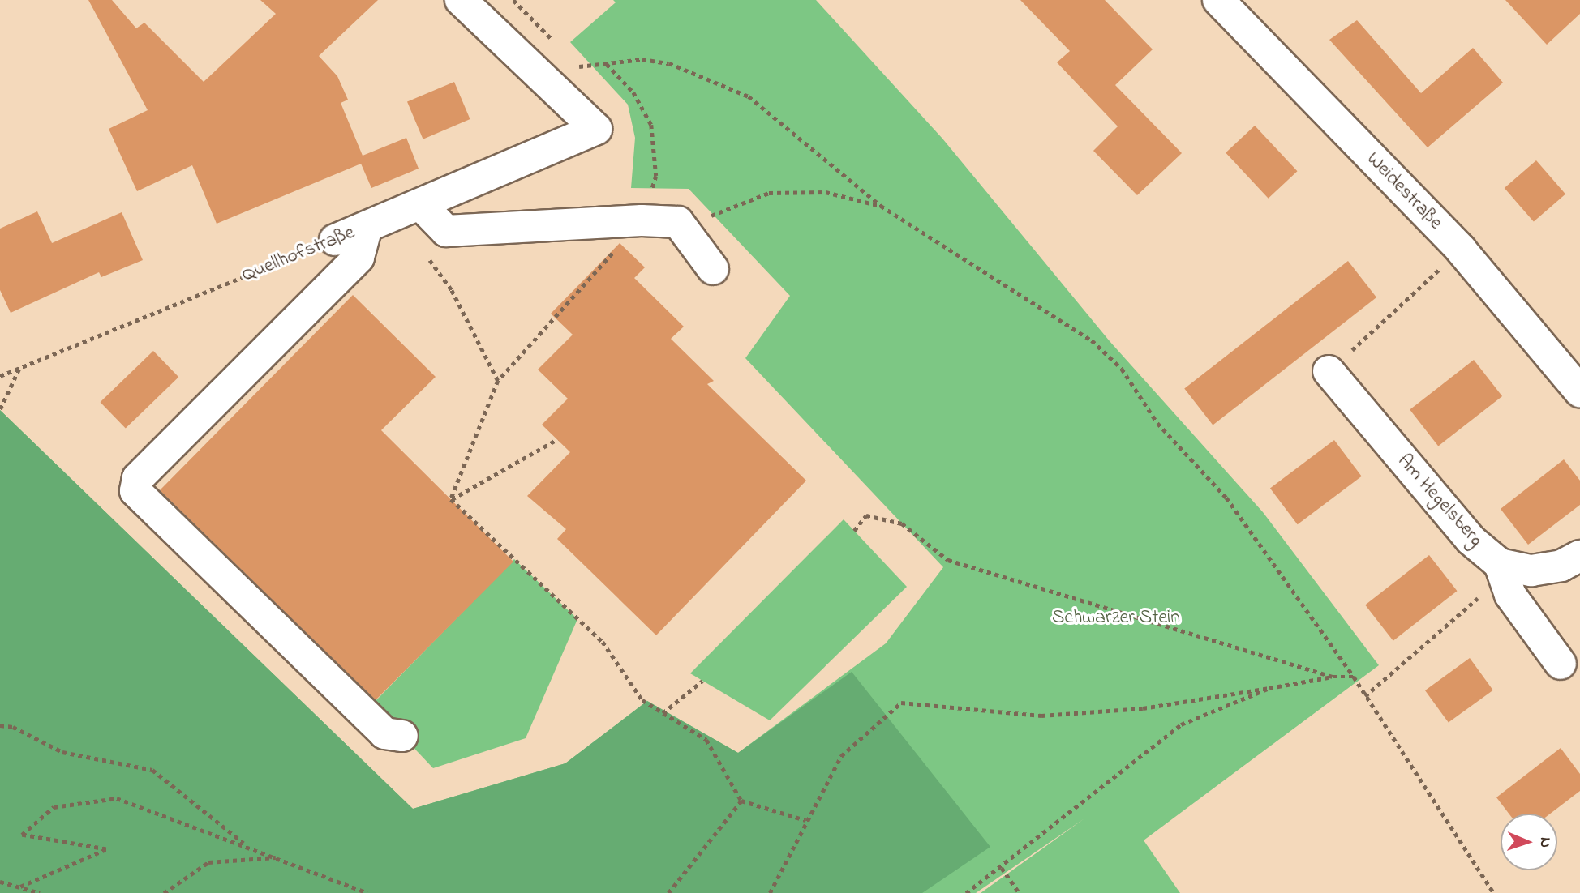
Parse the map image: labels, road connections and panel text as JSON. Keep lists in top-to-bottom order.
{
  "streets": {
    "street": ["Weidestraße", "Quellhofstraße", "Am Hegelsberg"]
  },
  "parks": ["Schwarzer Stein"],
  "north": "right"
}
